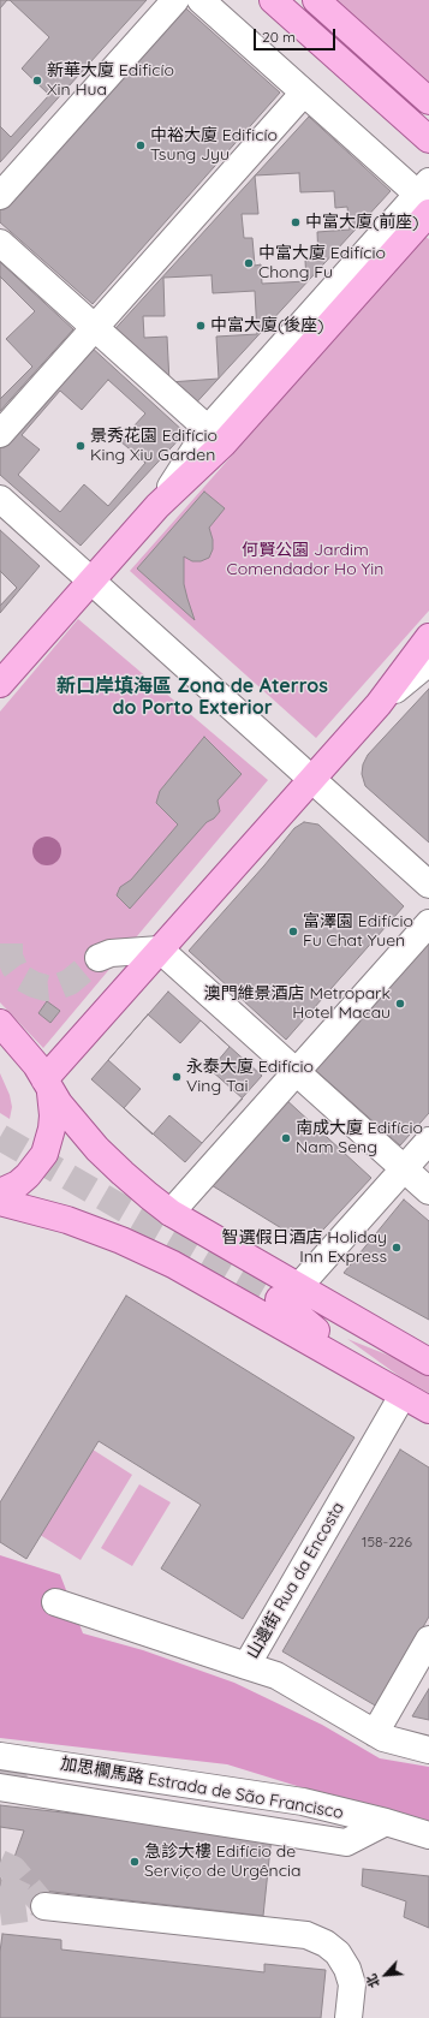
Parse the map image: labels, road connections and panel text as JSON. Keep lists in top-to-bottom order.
{
  "streets": {
    "street": ["山邊街 Rua da Encosta", "加思欄馬路 Estrada de São Francisco"]
  },
  "districts": ["新口岸填海區 Zona de Aterros do Porto Exterior"],
  "parks": ["何賢公園 Jardim Comendador Ho Yin"],
  "places": [
    "新華大廈 Edificío Xin Hua",
    "中裕大廈 Edificío Tsung Jyu",
    "中富大廈(前座)",
    "中富大廈 Edifício Chong Fu",
    "中富大廈(後座)",
    "景秀花園 Edifício King Xiu Garden",
    "富澤園 Edifício Fu Chat Yuen",
    "澳門維景酒店 Metropark Hotel Macau",
    "永泰大廈 Edifício Ving Tai",
    "南成大廈 Edifício Nam Seng",
    "智選假日酒店 Holiday Inn Express",
    "急診大樓 Edifício de Serviço de Urgência"
  ],
  "house_numbers": ["158-226"],
  "scale_bar": "20 m",
  "north": "bottom left"
}
